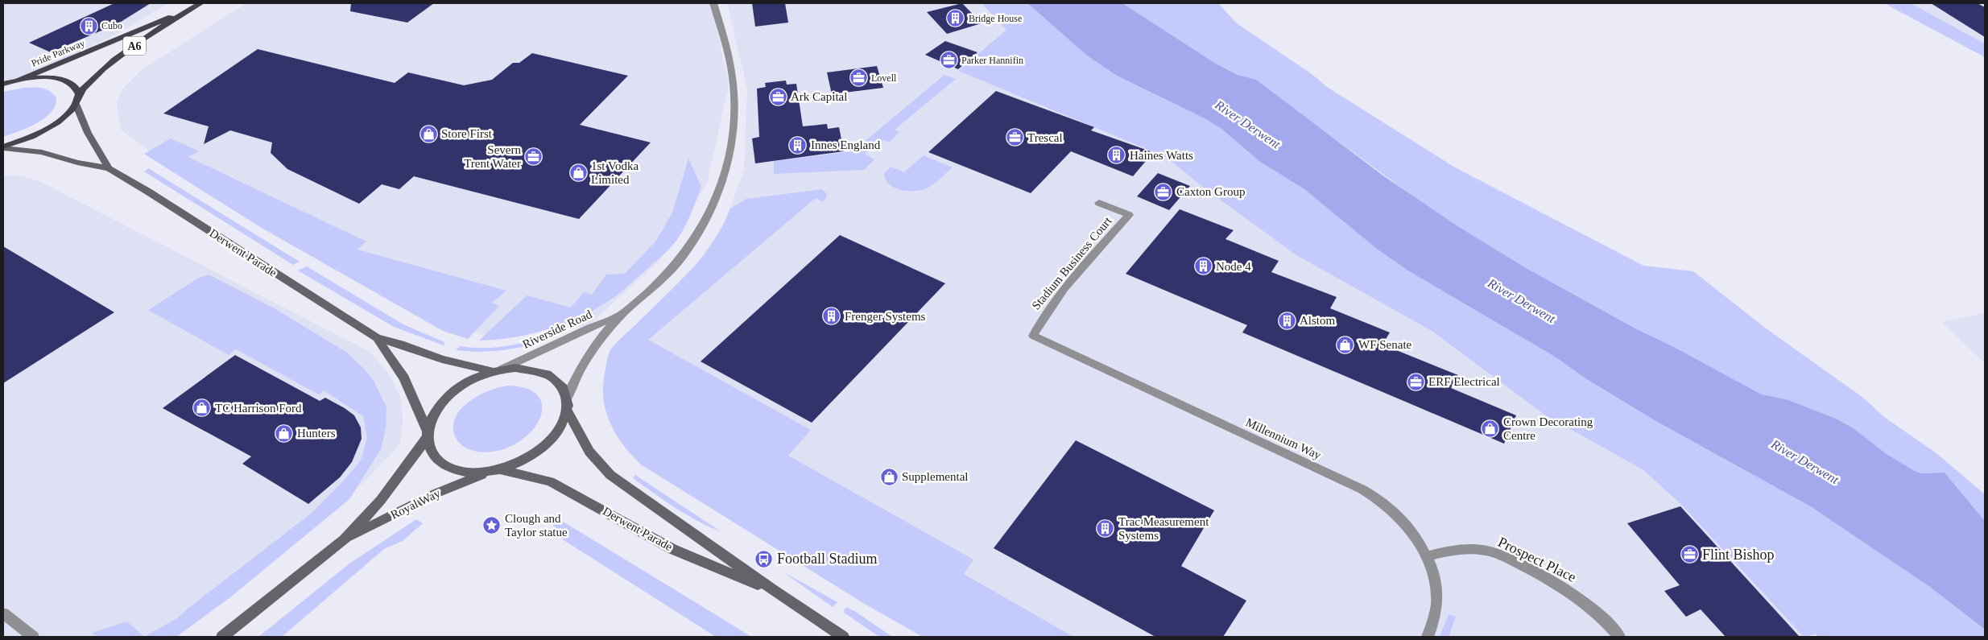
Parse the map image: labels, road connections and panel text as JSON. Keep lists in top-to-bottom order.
{
  "streets": {
    "main road": ["A6", "Pride Parkway"],
    "street": [
      "Derwent Parade",
      "Stadium Business Court",
      "Riverside Road",
      "Millennium Way",
      "Royal Way",
      "Prospect Place"
    ]
  },
  "crossings": [
    ["A6", "Pride Parkway"],
    ["A6", "Derwent Parade"],
    ["Derwent Parade", "Riverside Road"],
    ["Derwent Parade", "Royal Way"],
    ["Stadium Business Court", "Millennium Way"],
    ["Riverside Road", "Royal Way"],
    ["Millennium Way", "Prospect Place"]
  ],
  "water": ["River Derwent"],
  "places": {
    "building": [
      "Bridge House",
      "Cubo",
      "Innes England",
      "Haines Watts",
      "Node 4",
      "Frenger Systems",
      "Alstom",
      "Trac Measurement Systems"
    ],
    "office": [
      "Parker Hannifin",
      "Lovell",
      "Ark Capital",
      "Trescal",
      "Severn Trent Water",
      "Caxton Group",
      "ERF Electrical",
      "Flint Bishop"
    ],
    "shop": [
      "Store First",
      "1st Vodka Limited",
      "WF Senate",
      "TC Harrison Ford",
      "Crown Decorating Centre",
      "Hunters",
      "Supplemental"
    ],
    "place": ["Clough and Taylor statue"],
    "bus stop": ["Football Stadium"]
  }
}
